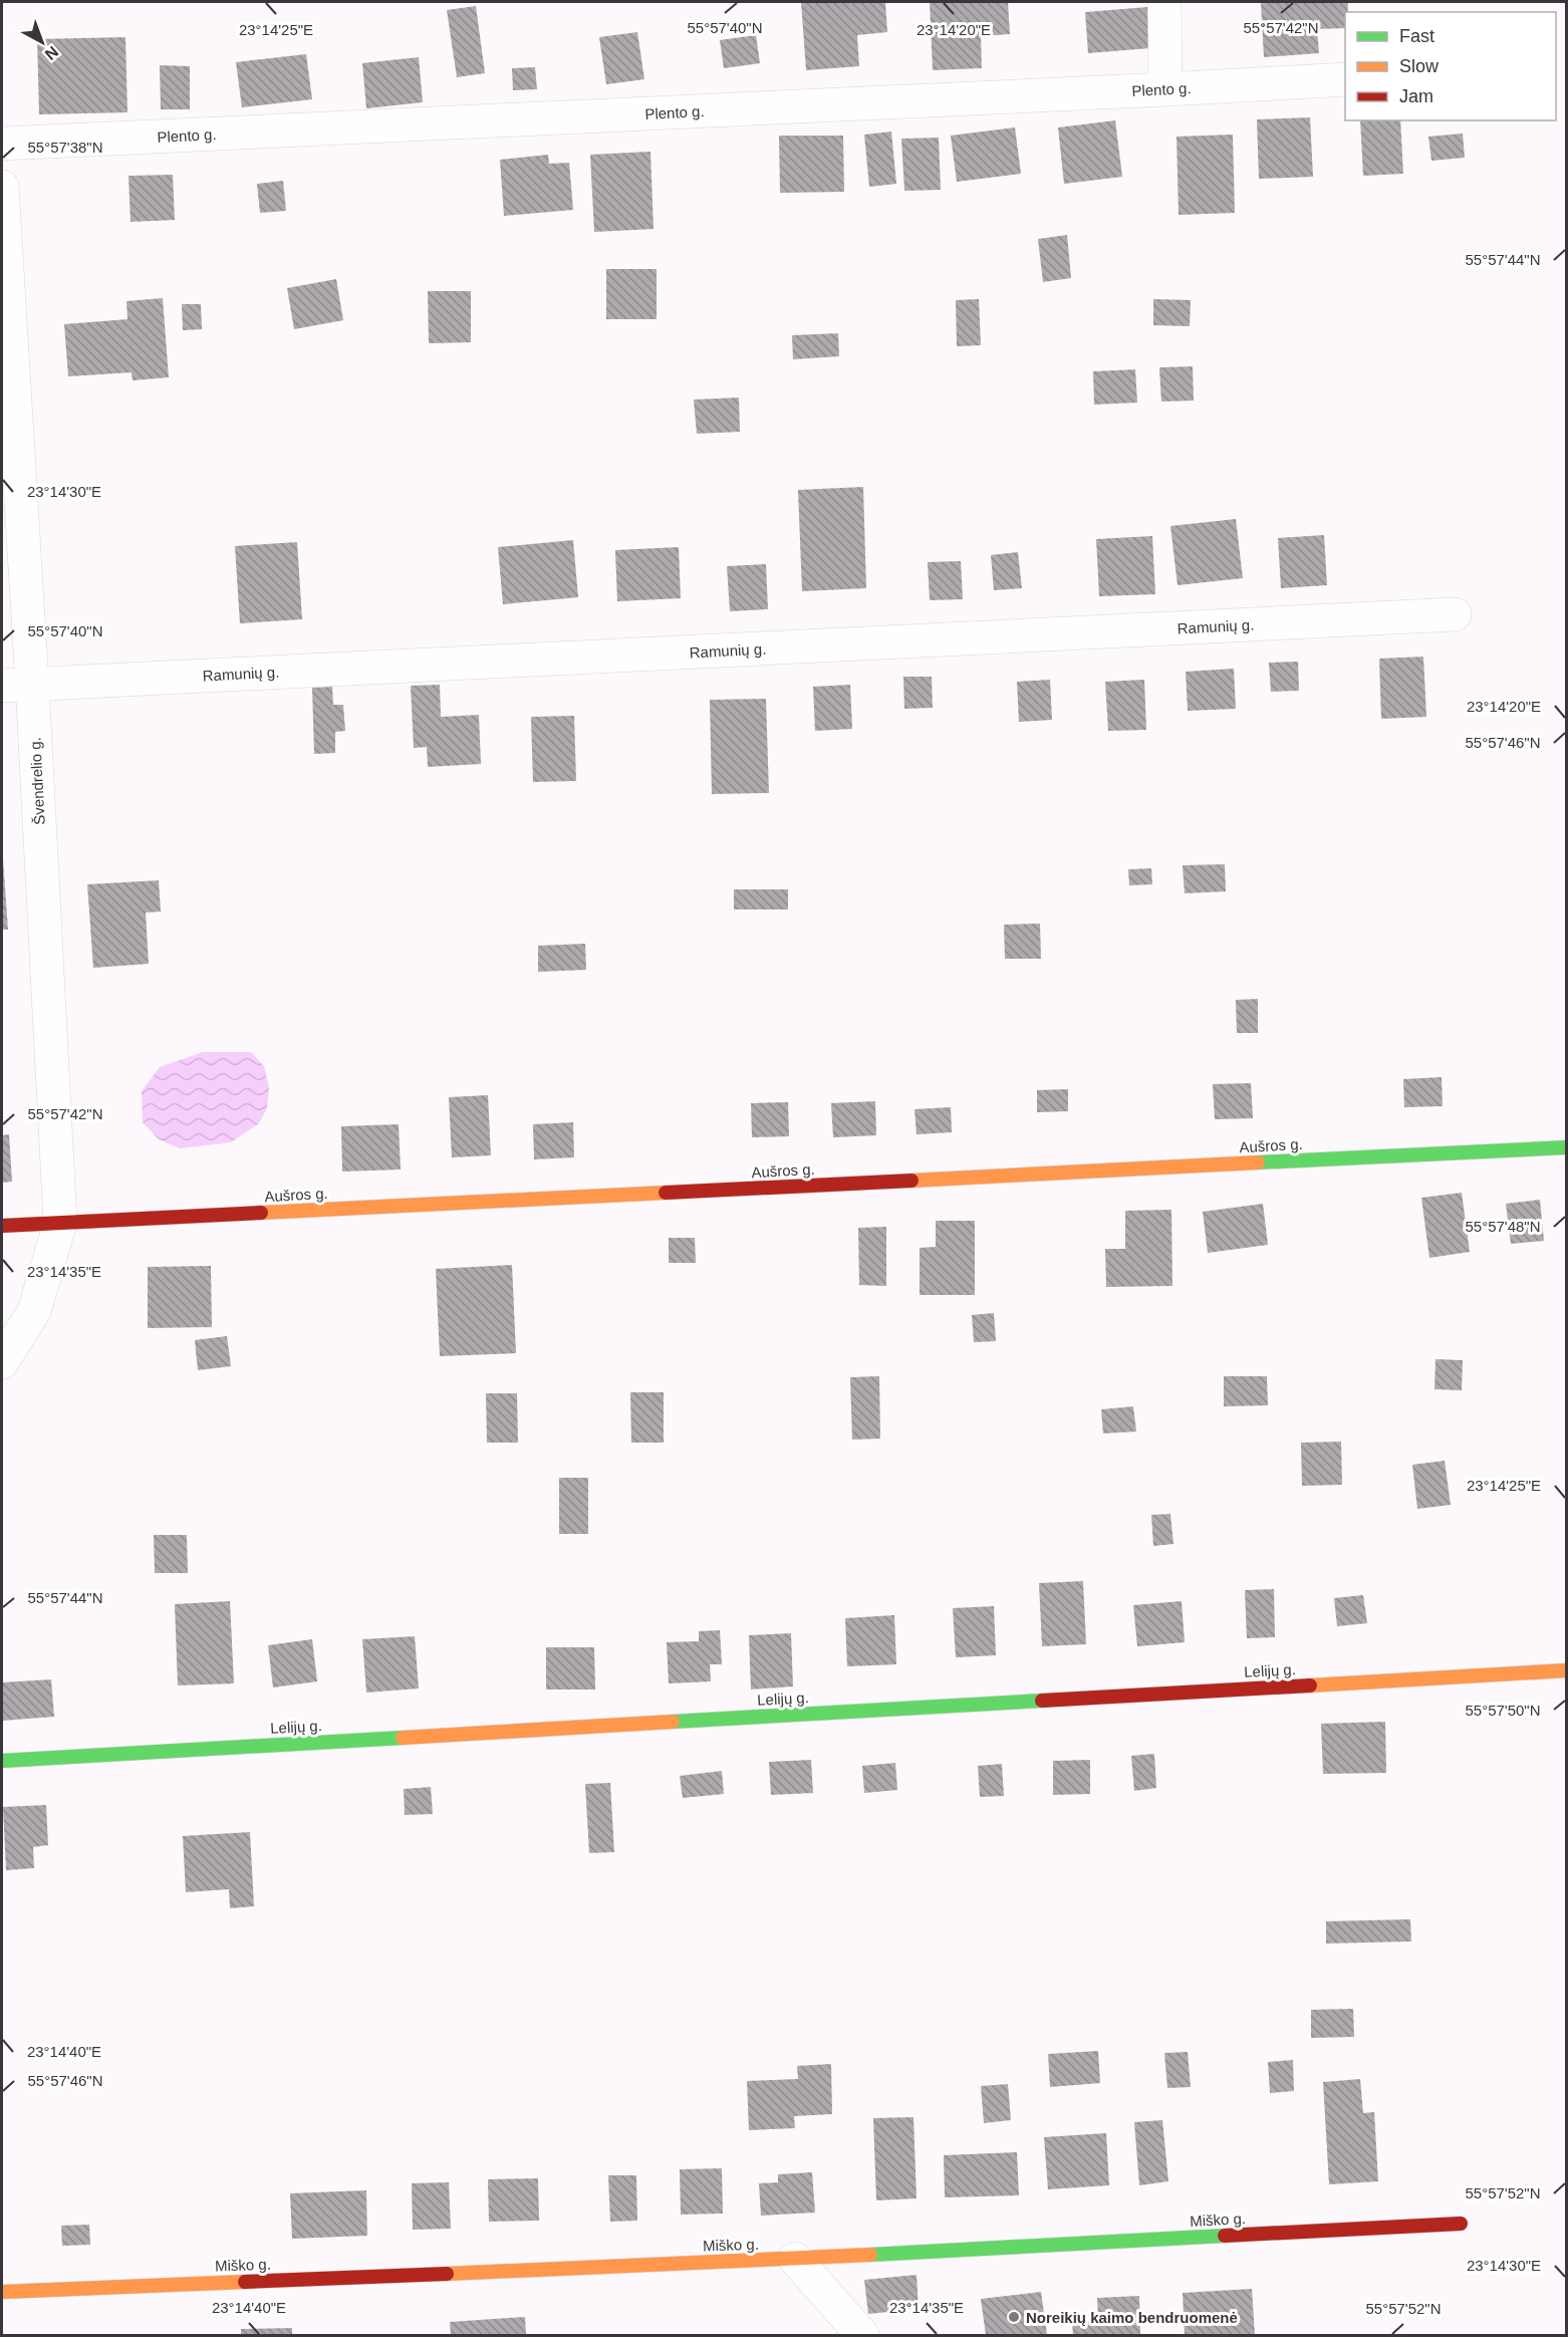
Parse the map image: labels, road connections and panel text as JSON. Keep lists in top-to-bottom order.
{
  "streets": {
    "street": [
      "Plento g.",
      "Ramunių g.",
      "Švendrelio g.",
      "Aušros g.",
      "Lelijų g.",
      "Miško g."
    ]
  },
  "crossings": [
    ["Ramunių g.", "Švendrelio g."],
    ["Švendrelio g.", "Aušros g."]
  ],
  "places": ["Noreikių kaimo bendruomenė"],
  "legend": ["Fast", "Slow", "Jam"],
  "north": "bottom right",
  "coordinates": [
    "55°57'40\"N",
    "55°57'42\"N",
    "23°14'20\"E",
    "23°14'25\"E",
    "55°57'38\"N",
    "55°57'44\"N",
    "23°14'30\"E",
    "55°57'46\"N",
    "55°57'48\"N",
    "23°14'35\"E",
    "55°57'50\"N",
    "23°14'40\"E",
    "55°57'52\"N"
  ]
}
